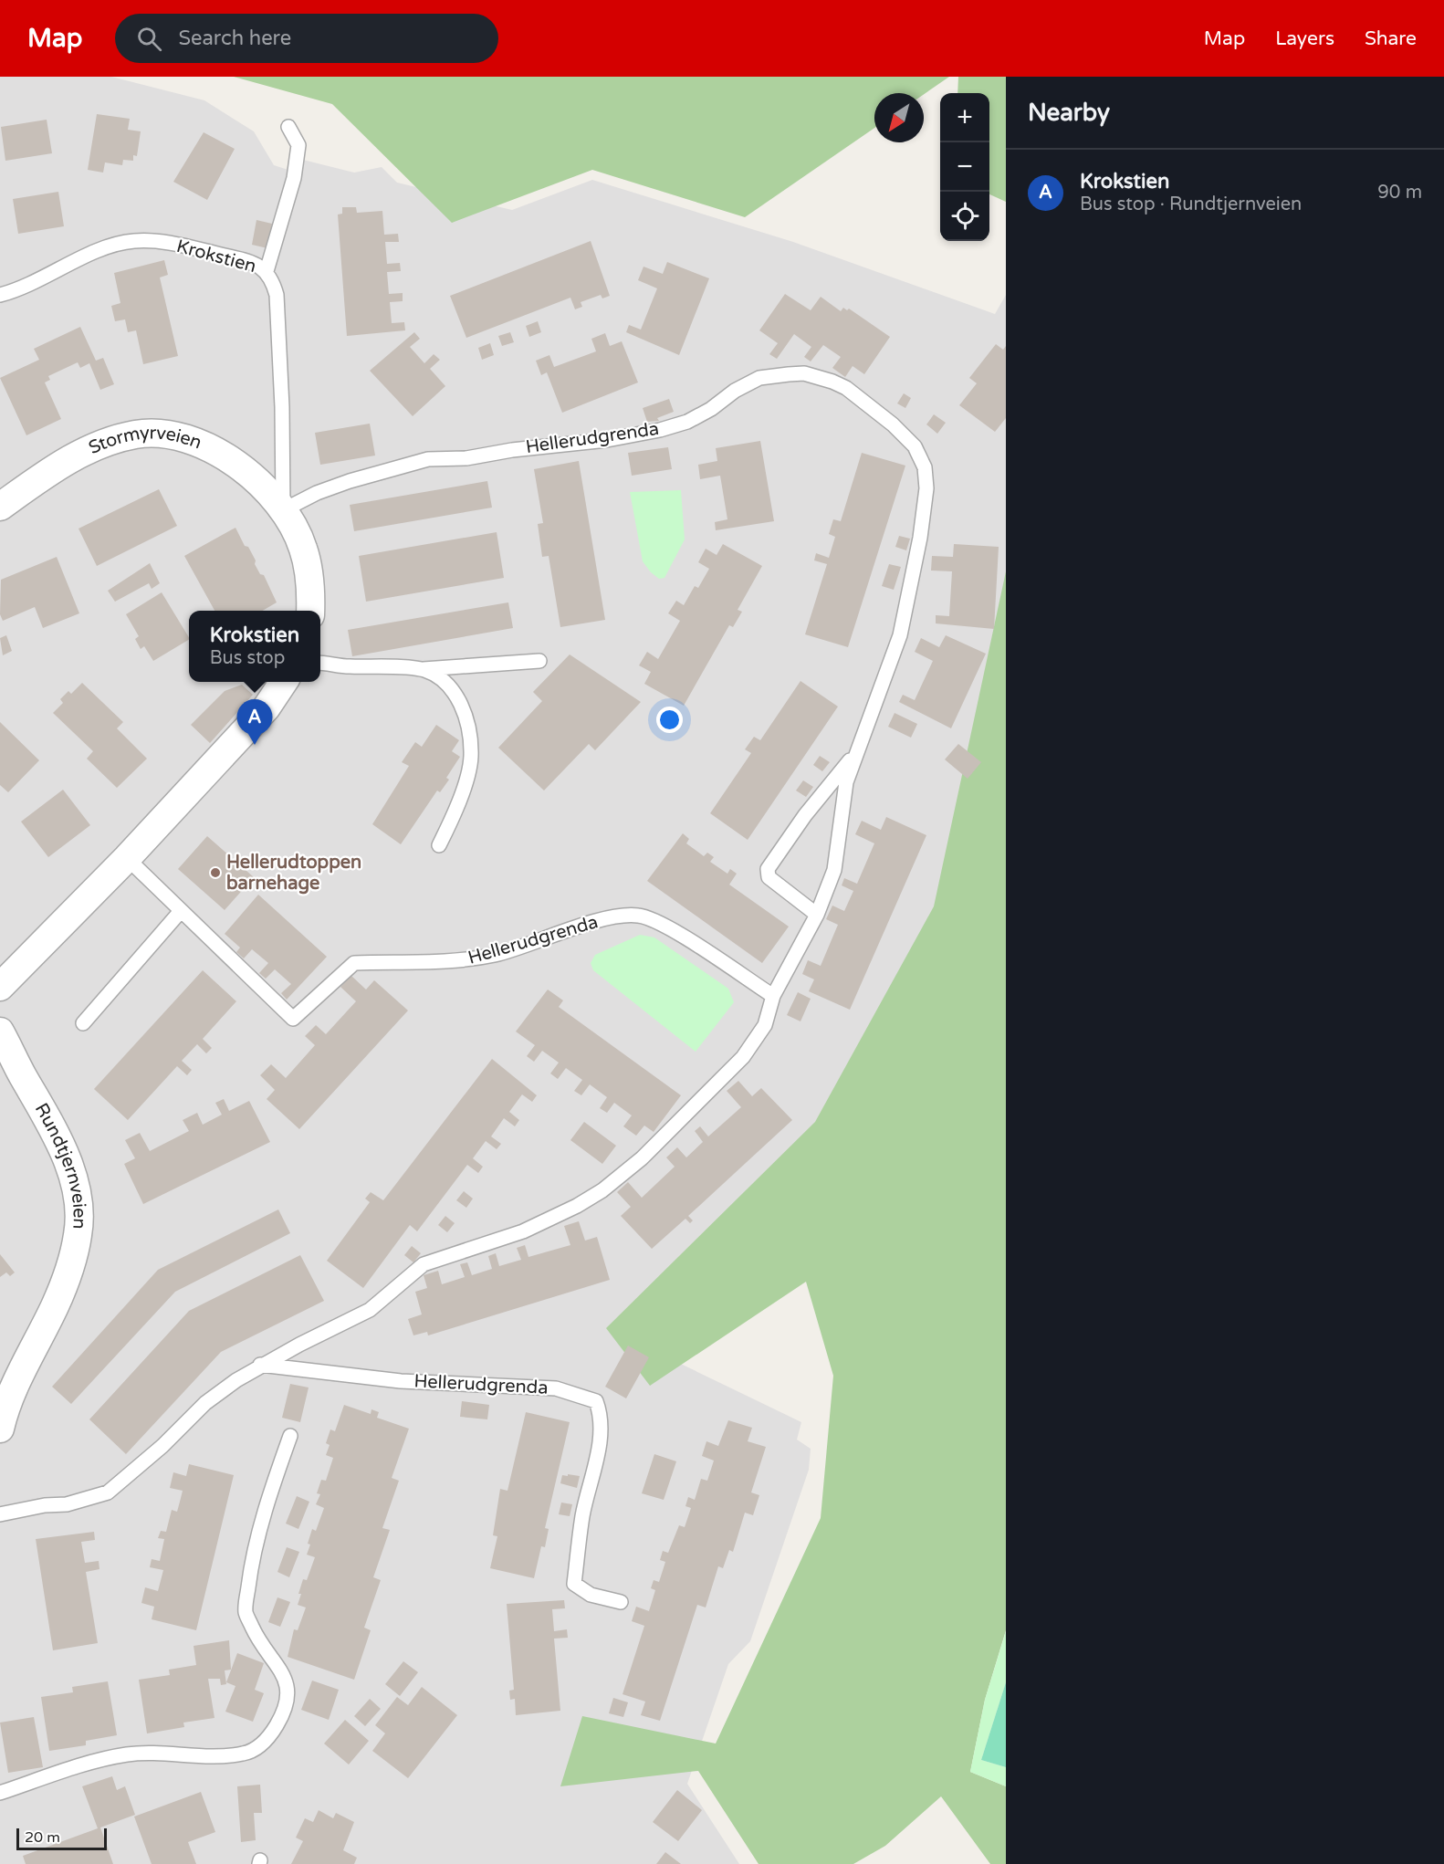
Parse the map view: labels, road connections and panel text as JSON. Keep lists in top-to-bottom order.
{
  "streets": {
    "street": ["Stormyrveien", "Rundtjernveien"],
    "lane": ["Krokstien", "Hellerudgrenda"]
  },
  "crossings": [
    ["Krokstien", "Hellerudgrenda"],
    ["Krokstien", "Stormyrveien"],
    ["Hellerudgrenda", "Stormyrveien"]
  ],
  "places": ["Hellerudtoppen barnehage"],
  "scale_bar": "20 m",
  "north": "bottom left",
  "page": {
    "header": "Map",
    "search": "Search here",
    "nav": ["Map", "Layers", "Share"],
    "heading": "Nearby",
    "map_buttons": ["+", "−"],
    "list": [
      {
        "mark": "A",
        "name": "Krokstien",
        "note": "Bus stop · Rundtjernveien",
        "value": "90 m"
      }
    ],
    "popup": ["Krokstien", "Bus stop"],
    "pins": "A",
    "scale": "20 m"
  }
}
